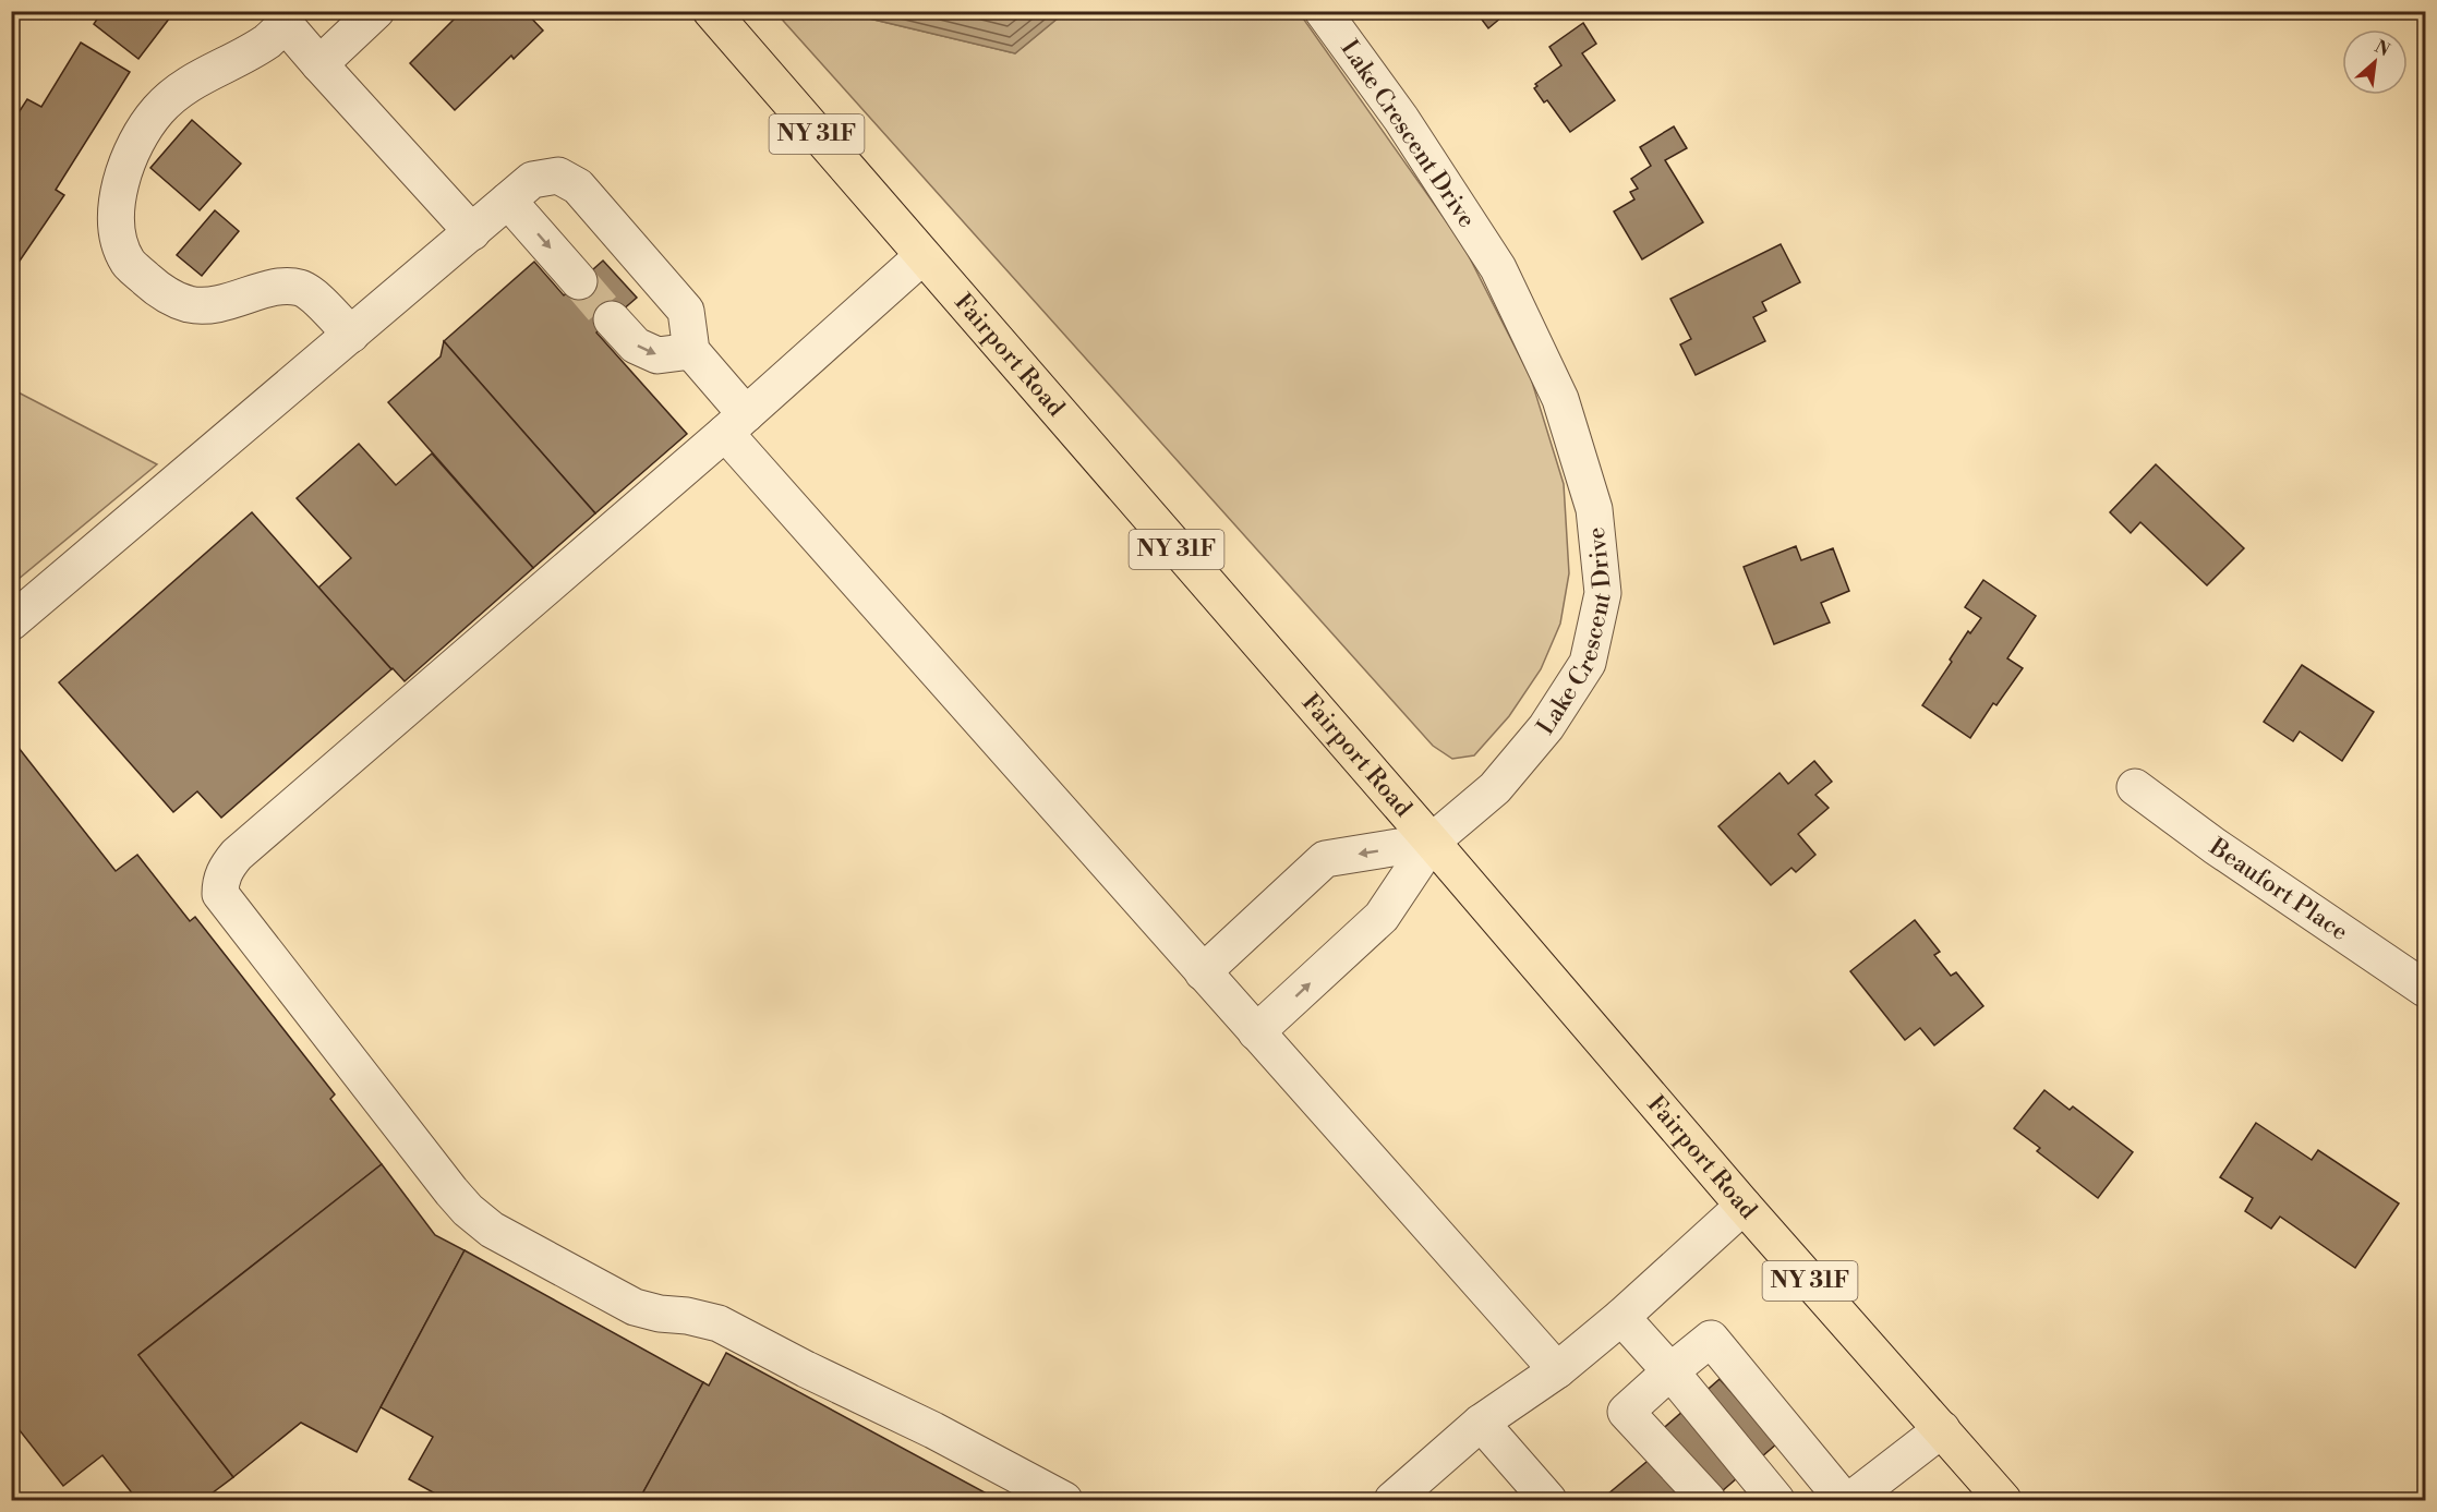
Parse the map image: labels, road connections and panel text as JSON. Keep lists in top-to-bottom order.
{
  "streets": {
    "main road": ["NY 31F", "Fairport Road"],
    "street": ["Lake Crescent Drive", "Beaufort Place"]
  },
  "crossings": [
    ["Lake Crescent Drive", "Fairport Road"]
  ],
  "north": "top right"
}
